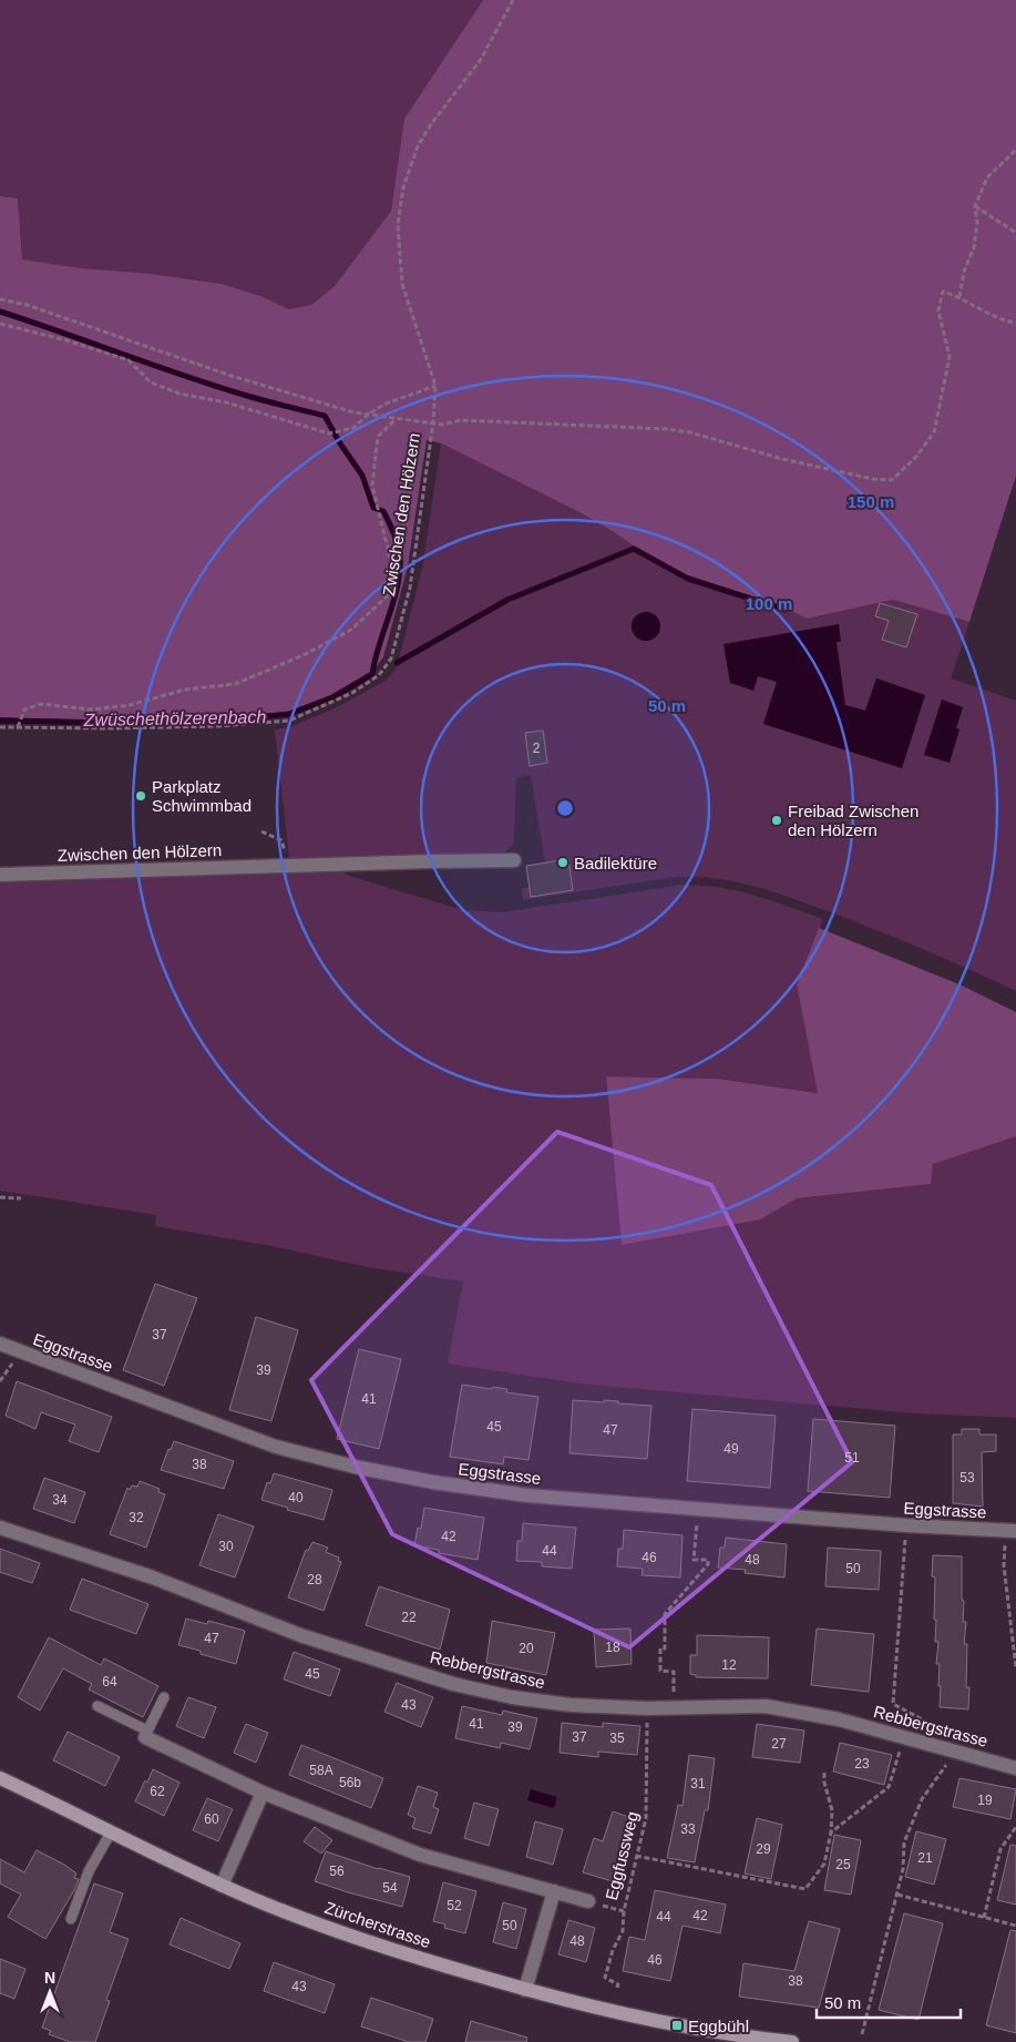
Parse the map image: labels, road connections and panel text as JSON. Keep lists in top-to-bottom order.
{
  "streets": {
    "main road": ["Zürcherstrasse"],
    "street": ["Zwischen den Hölzern", "Eggstrasse", "Rebbergstrasse"],
    "path": ["Eggfussweg"]
  },
  "crossings": [
    ["Rebbergstrasse", "Eggfussweg"]
  ],
  "water": ["Zwüschethölzerenbach"],
  "places": {
    "other": ["Parkplatz Schwimmbad", "Freibad Zwischen den Hölzern", "Badilektüre"],
    "transit": ["Eggbühl"]
  },
  "house_numbers": [
    "2",
    "37",
    "39",
    "41",
    "45",
    "47",
    "49",
    "51",
    "38",
    "53",
    "40",
    "34",
    "32",
    "42",
    "30",
    "44",
    "46",
    "48",
    "50",
    "28",
    "22",
    "47",
    "18",
    "20",
    "12",
    "45",
    "64",
    "43",
    "41",
    "39",
    "37",
    "35",
    "27",
    "23",
    "58A",
    "56b",
    "31",
    "62",
    "19",
    "60",
    "33",
    "29",
    "21",
    "25",
    "56",
    "54",
    "52",
    "42",
    "44",
    "50",
    "48",
    "46",
    "38",
    "43"
  ],
  "scale_bar": "50 m",
  "north": "top",
  "rings": ["150 m", "100 m", "50 m"]
}
